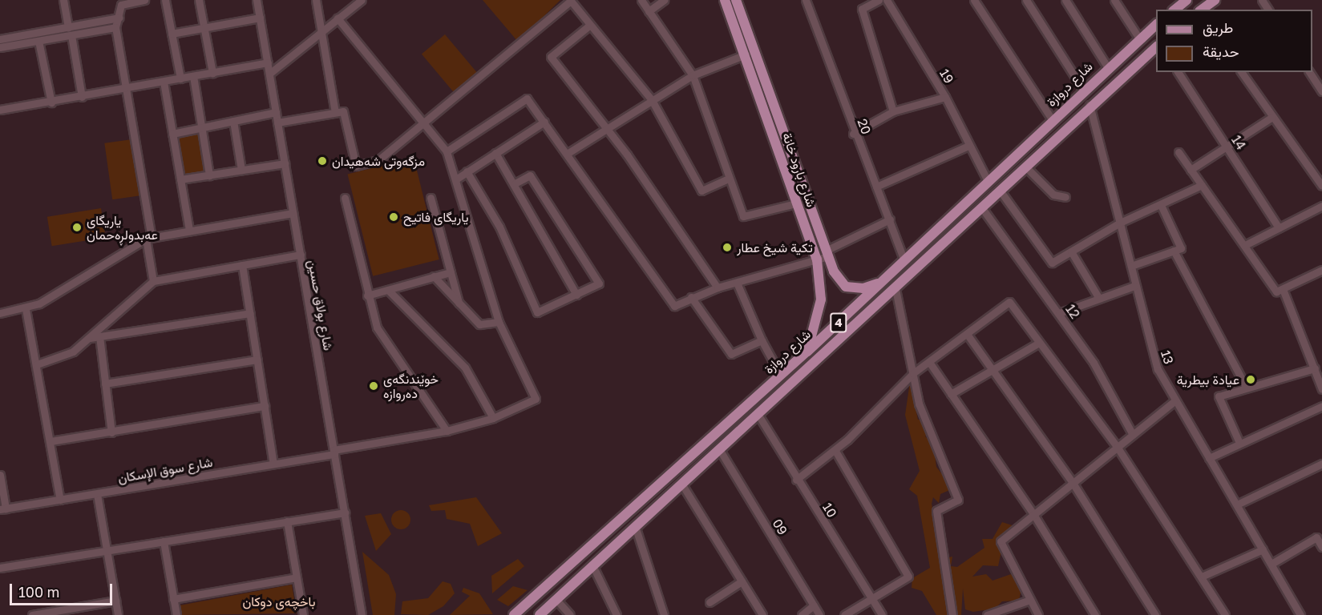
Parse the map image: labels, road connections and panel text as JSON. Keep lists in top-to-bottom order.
{
  "streets": {
    "main road": ["شارع دروازة", "شارع بارود خانة", "4"],
    "street": [
      "19",
      "20",
      "14",
      "شارع بولاق حسين",
      "12",
      "13",
      "شارع سوق الإسكان",
      "10",
      "09"
    ]
  },
  "crossings": [
    ["19", "شارع دروازة"],
    ["شارع دروازة", "20"],
    ["شارع دروازة", "شارع بارود خانة"],
    ["شارع بولاق حسين", "شارع سوق الإسكان"],
    ["12", "4"],
    ["4", "13"],
    ["4", "10"],
    ["4", "09"]
  ],
  "parks": ["باخچەی دوکان"],
  "places": [
    "مزگەوتی شەهیدان",
    "یاریگای فاتیح",
    "یاریگای عەبدولڕەحمان",
    "تكية شيخ عطار",
    "عيادة بيطرية",
    "خوێندنگەی دەروازە"
  ],
  "legend": ["طريق", "حديقة"],
  "scale_bar": "100 m"
}
